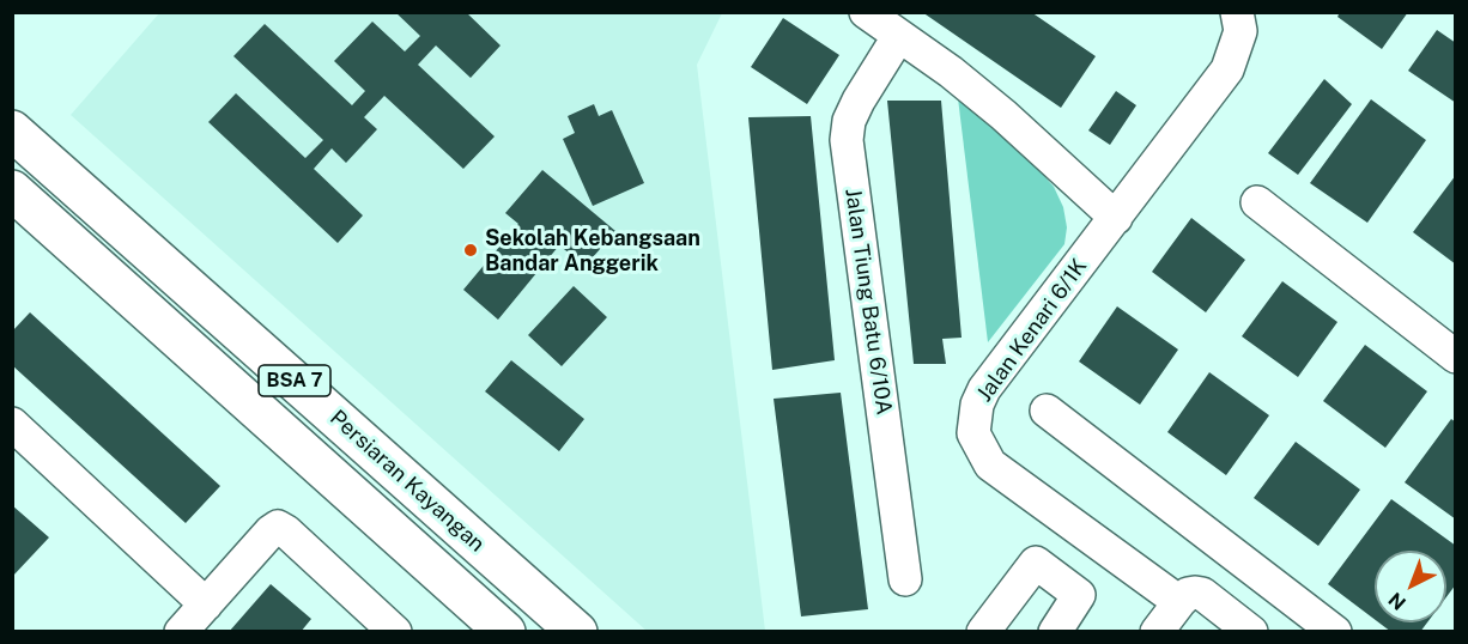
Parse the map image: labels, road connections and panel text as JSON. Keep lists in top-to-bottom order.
{
  "streets": {
    "main road": ["BSA 7", "Persiaran Kayangan"],
    "street": ["Jalan Tiung Batu 6/10A", "Jalan Kenari 6/1K"]
  },
  "places": ["Sekolah Kebangsaan Bandar Anggerik"],
  "north": "bottom left"
}
